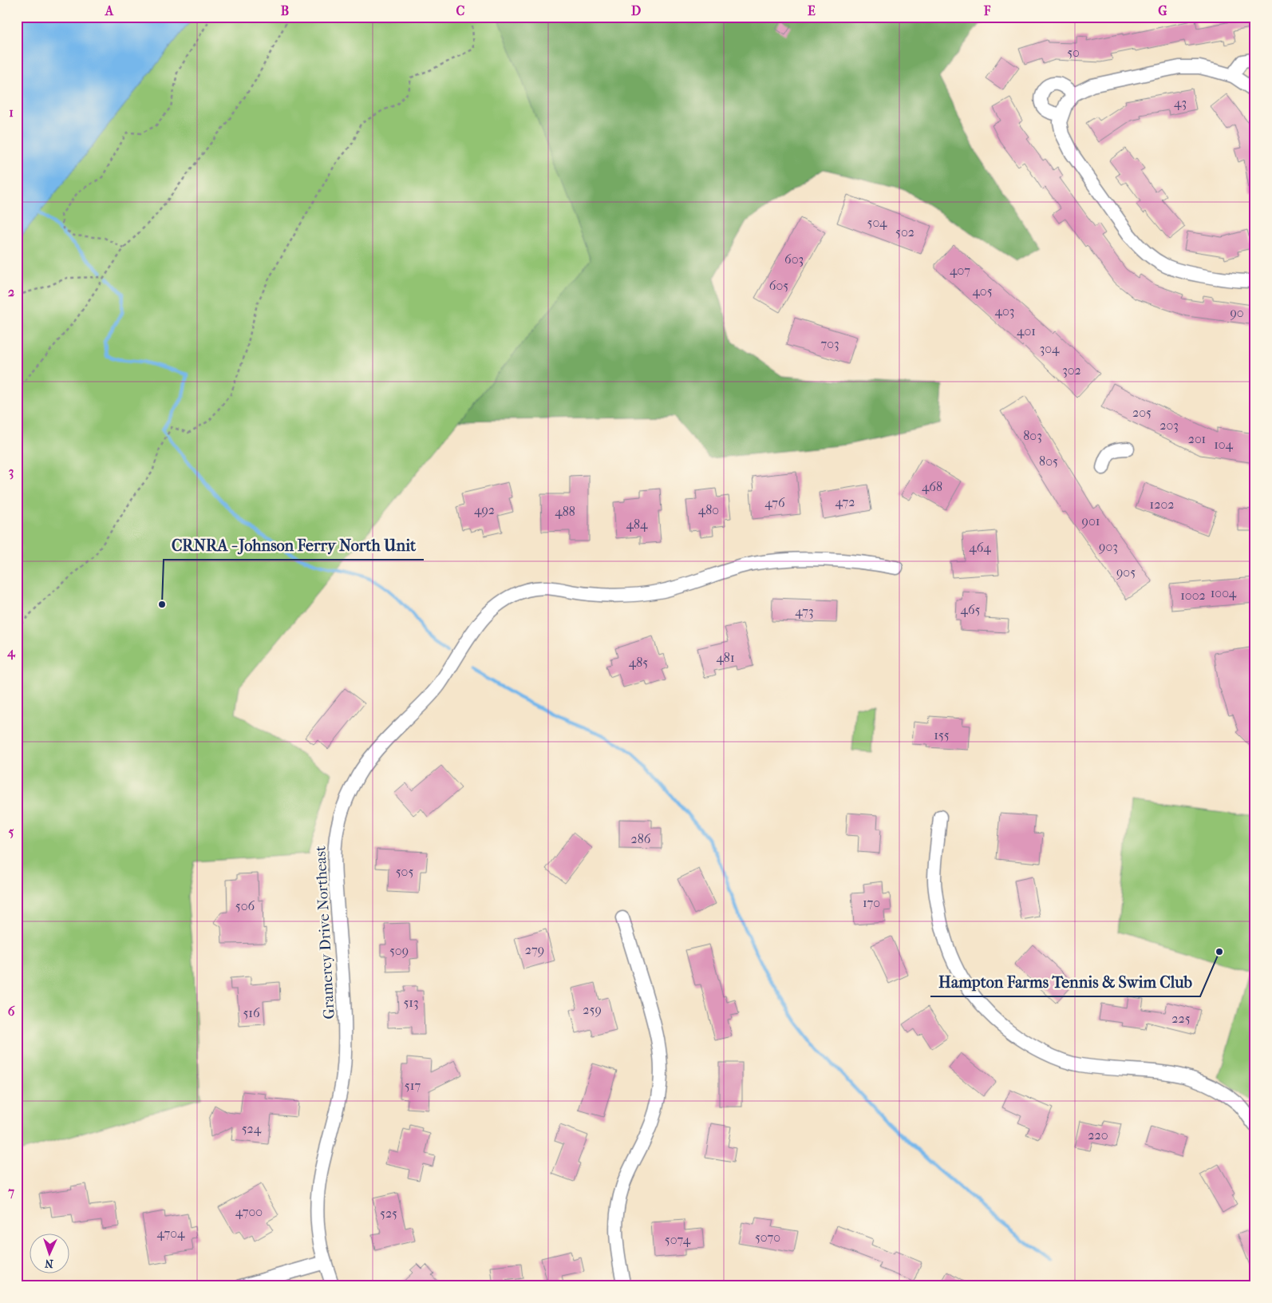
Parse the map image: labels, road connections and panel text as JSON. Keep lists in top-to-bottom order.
{
  "streets": {
    "street": ["Gramercy Drive Northeast"]
  },
  "places": ["CRNRA - Johnson Ferry North Unit", "Hampton Farms Tennis & Swim Club"],
  "house_numbers": [
    "50",
    "43",
    "504",
    "502",
    "603",
    "407",
    "605",
    "405",
    "403",
    "90",
    "401",
    "703",
    "304",
    "302",
    "205",
    "203",
    "803",
    "201",
    "104",
    "805",
    "468",
    "472",
    "476",
    "1202",
    "492",
    "480",
    "488",
    "901",
    "484",
    "903",
    "464",
    "905",
    "1004",
    "1002",
    "465",
    "473",
    "481",
    "485",
    "155",
    "286",
    "505",
    "170",
    "506",
    "279",
    "509",
    "513",
    "259",
    "516",
    "225",
    "517",
    "524",
    "220",
    "4700",
    "525",
    "4704",
    "5070",
    "5074"
  ],
  "north": "bottom",
  "grid": {
    "columns": [
      "A",
      "B",
      "C",
      "D",
      "E",
      "F",
      "G"
    ],
    "rows": [
      "1",
      "2",
      "3",
      "4",
      "5",
      "6",
      "7"
    ]
  }
}
